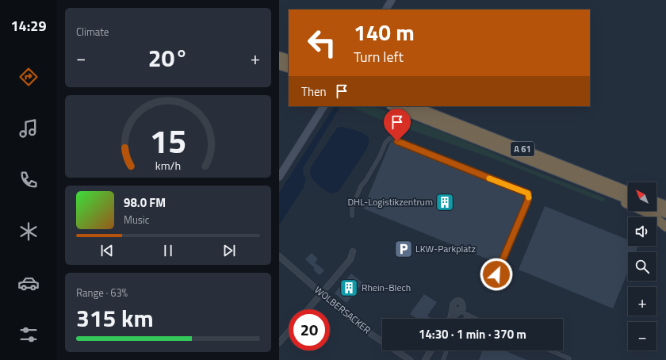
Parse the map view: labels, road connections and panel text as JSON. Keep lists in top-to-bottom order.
{
  "streets": {
    "highway": ["A 61"],
    "street": ["WOLBERSACKER"]
  },
  "places": {
    "building": ["DHL-Logistikzentrum", "Rhein-Blech"],
    "parking": ["LKW-Parkplatz"]
  },
  "north": "top left",
  "page": {
    "tabs": "14:29",
    "tile": [
      "Climate",
      ["Range · 63%", "315 km"]
    ],
    "turn": ["140 m", "Turn left"],
    "heat": ["−", "20°", "+"],
    "then": "Then",
    "map_buttons": ["+", "−"],
    "song": ["98.0 FM", "Music"],
    "limit": "20",
    "trip": "14:30 · 1 min · 370 m",
    "gauge": ["15", "km/h"]
  }
}
